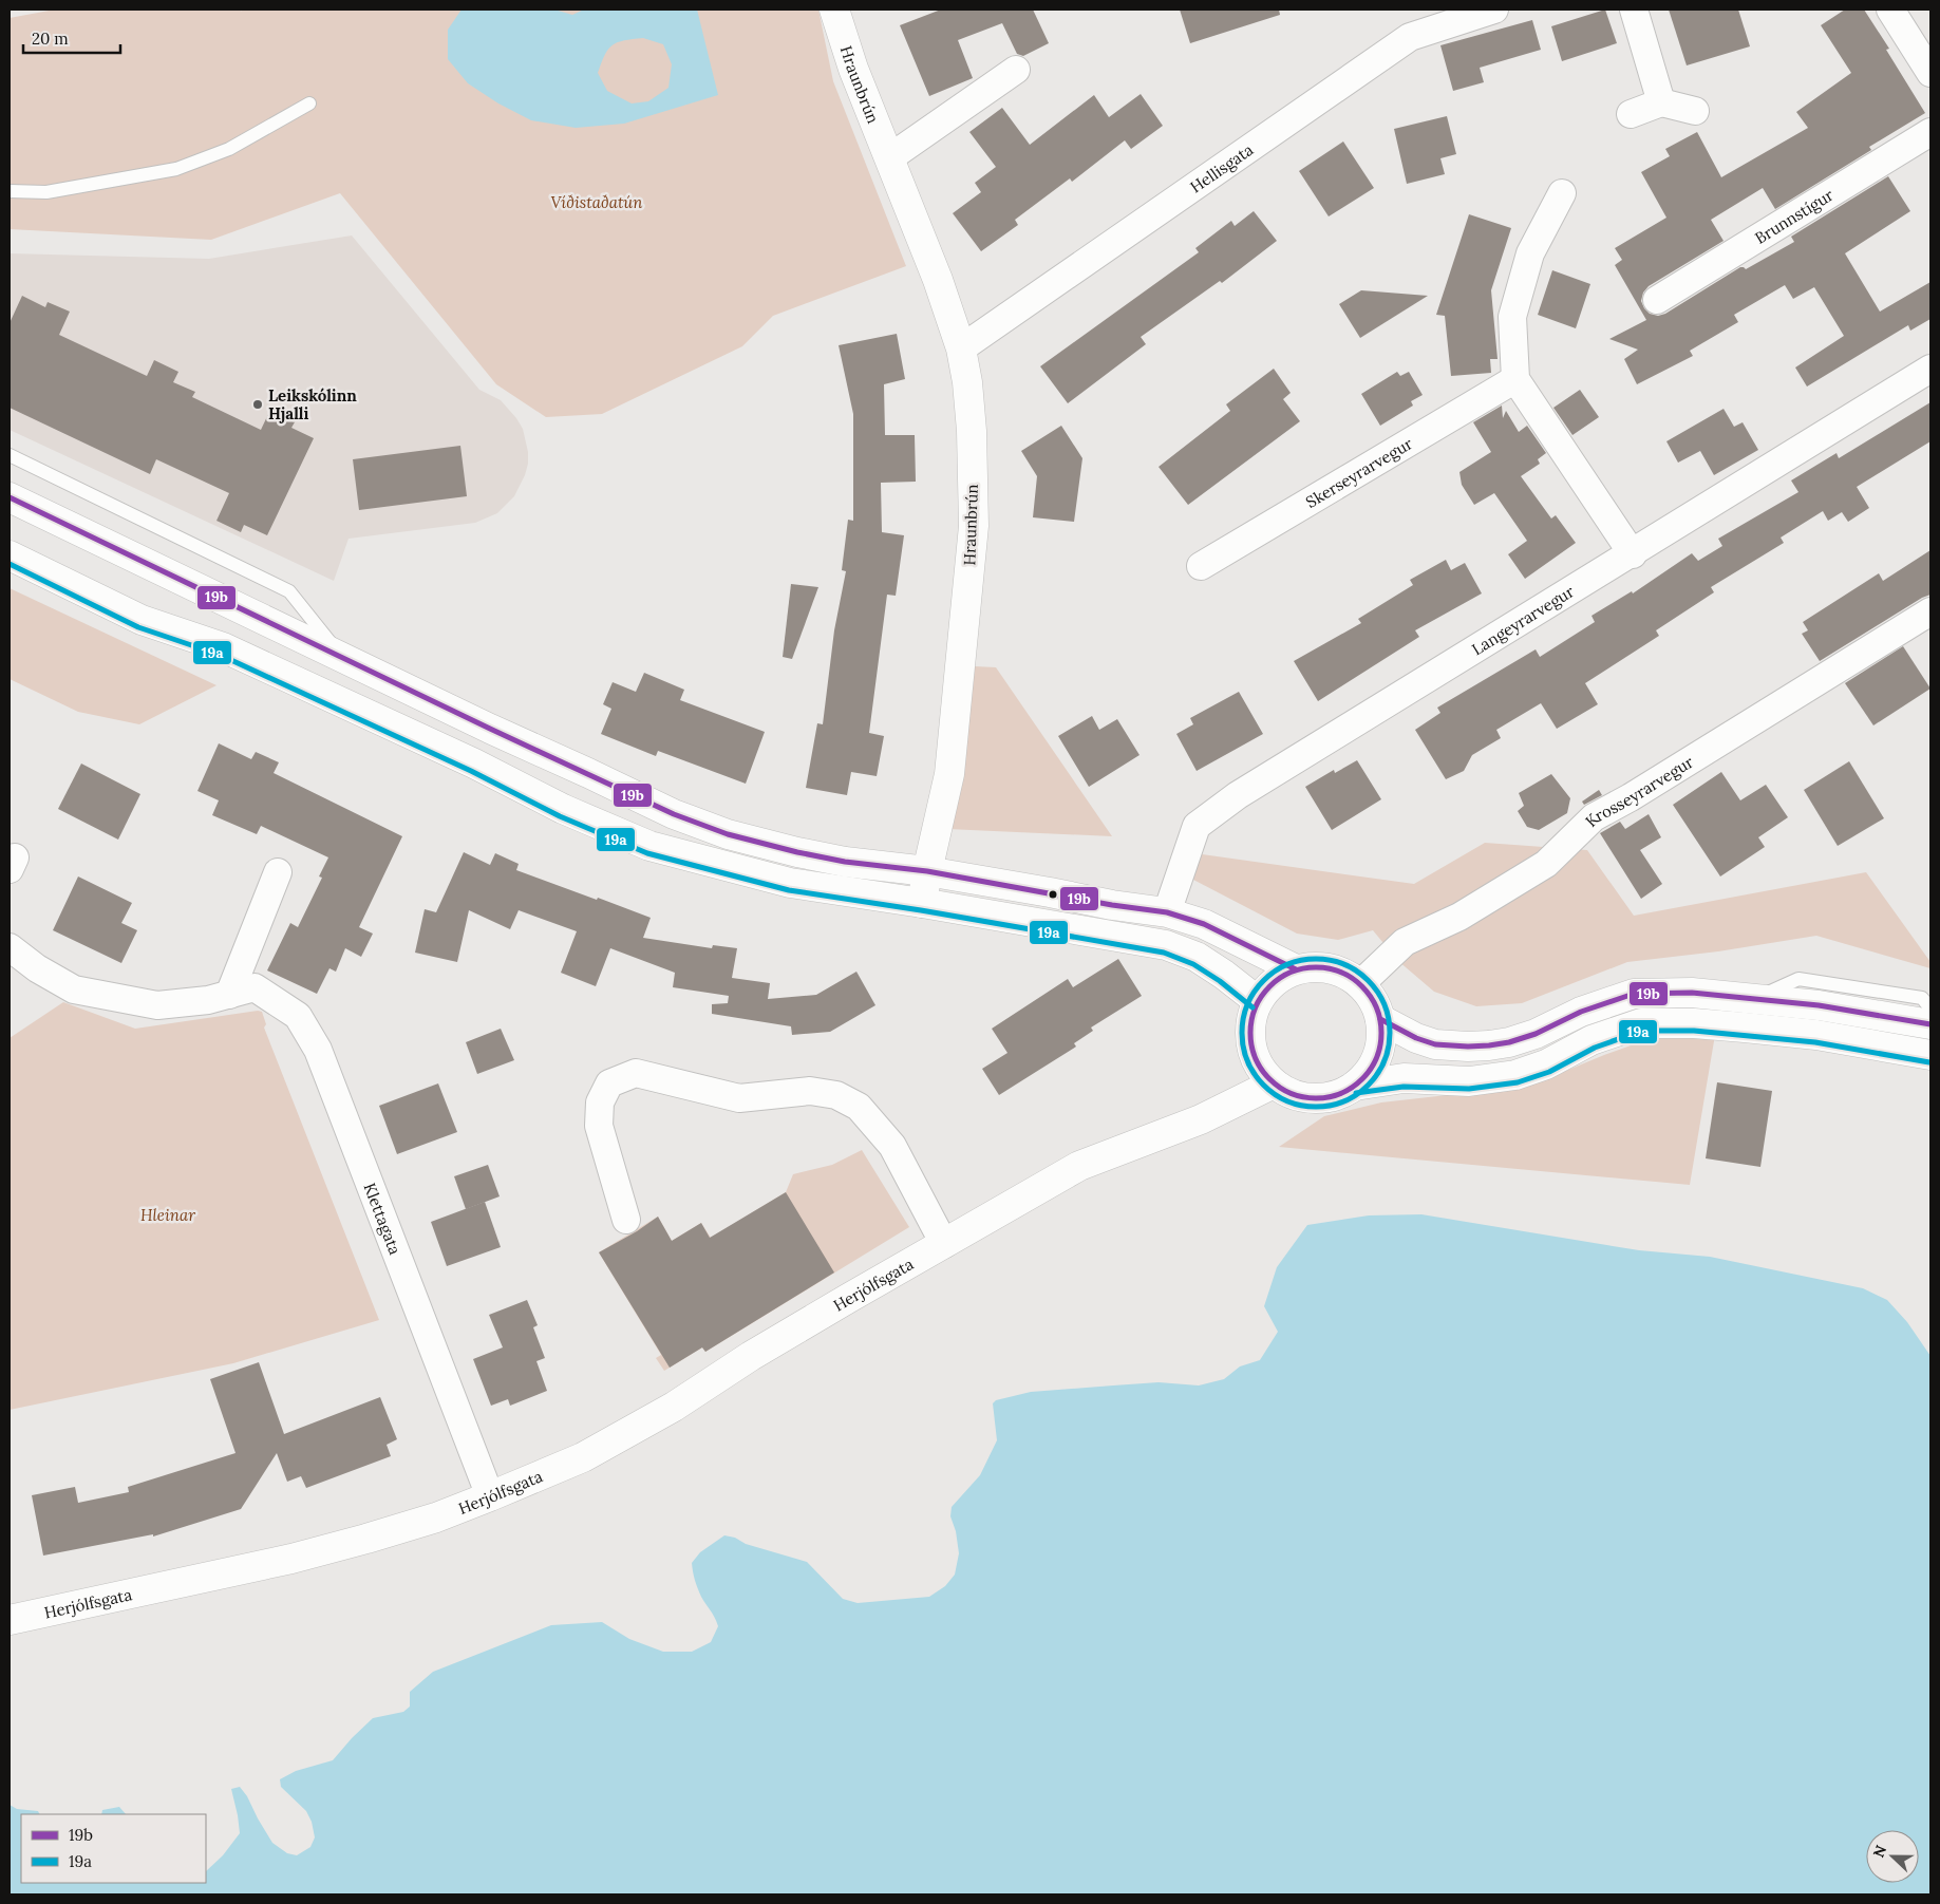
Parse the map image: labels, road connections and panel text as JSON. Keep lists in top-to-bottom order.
{
  "streets": {
    "main road": ["Hraunbrún", "Herjólfsgata"],
    "street": [
      "Hellisgata",
      "Brunnstígur",
      "Skerseyrarvegur",
      "Langeyrarvegur",
      "Krosseyrarvegur",
      "Klettagata"
    ]
  },
  "crossings": [
    ["Hraunbrún", "Hellisgata"],
    ["Krosseyrarvegur", "Herjólfsgata"],
    ["Klettagata", "Herjólfsgata"]
  ],
  "parks": ["Víðistaðatún", "Hleinar"],
  "places": ["Leikskólinn Hjalli"],
  "lines": ["transit line 19b", "transit line 19a"],
  "legend": ["19b", "19a"],
  "scale_bar": "20 m",
  "north": "left"
}
